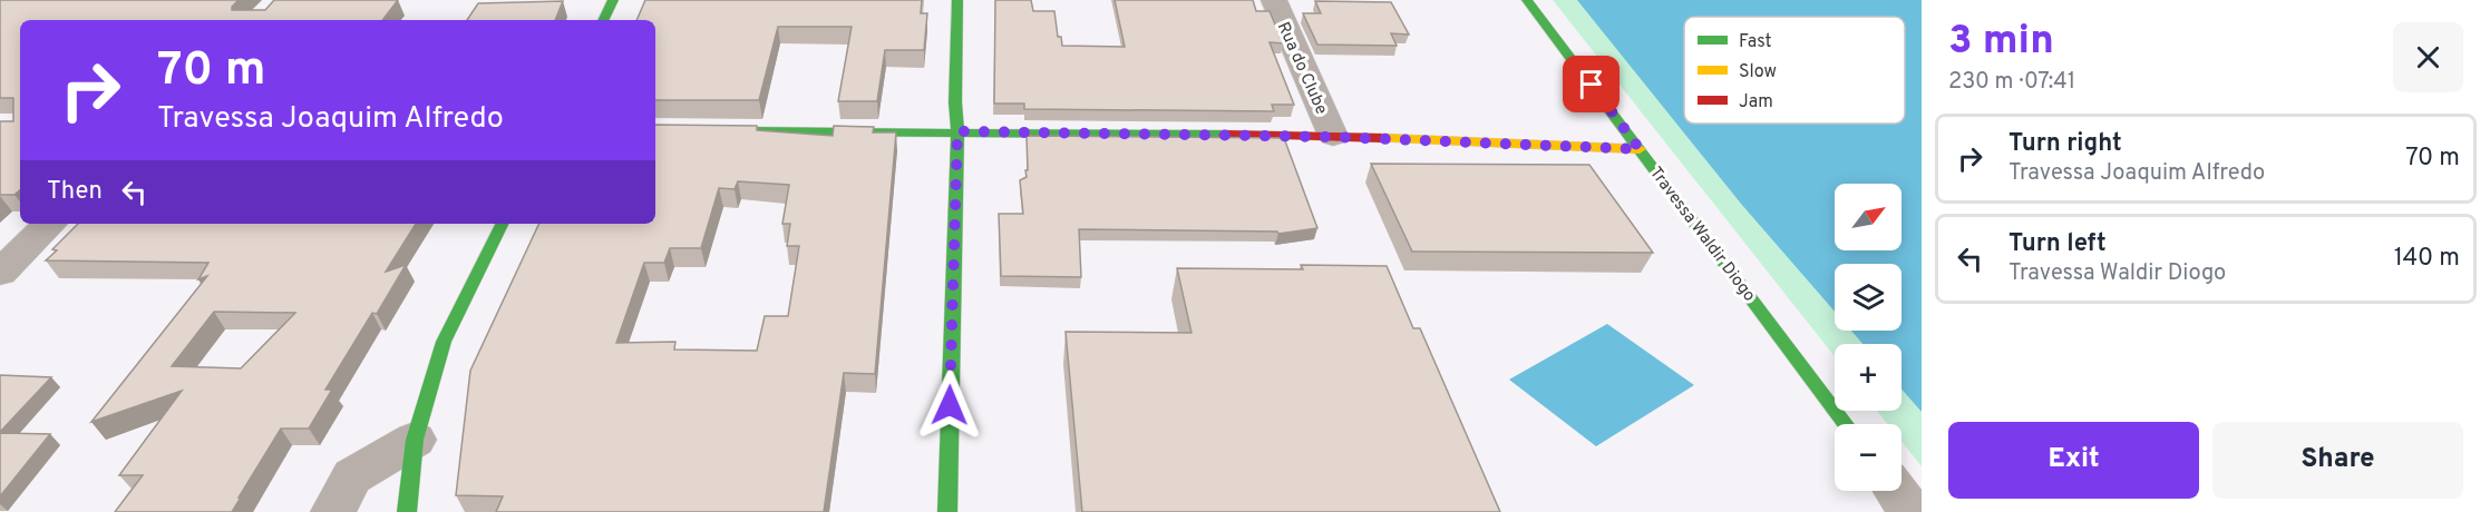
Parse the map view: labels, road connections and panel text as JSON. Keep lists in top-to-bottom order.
{
  "streets": {
    "street": ["Rua do Clube", "Travessa Waldir Diogo"]
  },
  "legend": ["Fast", "Slow", "Jam"],
  "north": "top right",
  "page": {
    "heading": ["3 min", "230 m · 07:41"],
    "turn": ["70 m", "Travessa Joaquim Alfredo"],
    "list": [
      {
        "name": "Turn right",
        "note": "Travessa Joaquim Alfredo",
        "value": "70 m"
      },
      {
        "name": "Turn left",
        "note": "Travessa Waldir Diogo",
        "value": "140 m"
      }
    ],
    "then": "Then",
    "map_buttons": ["+", "−"],
    "buttons": ["Exit", "Share"]
  }
}
